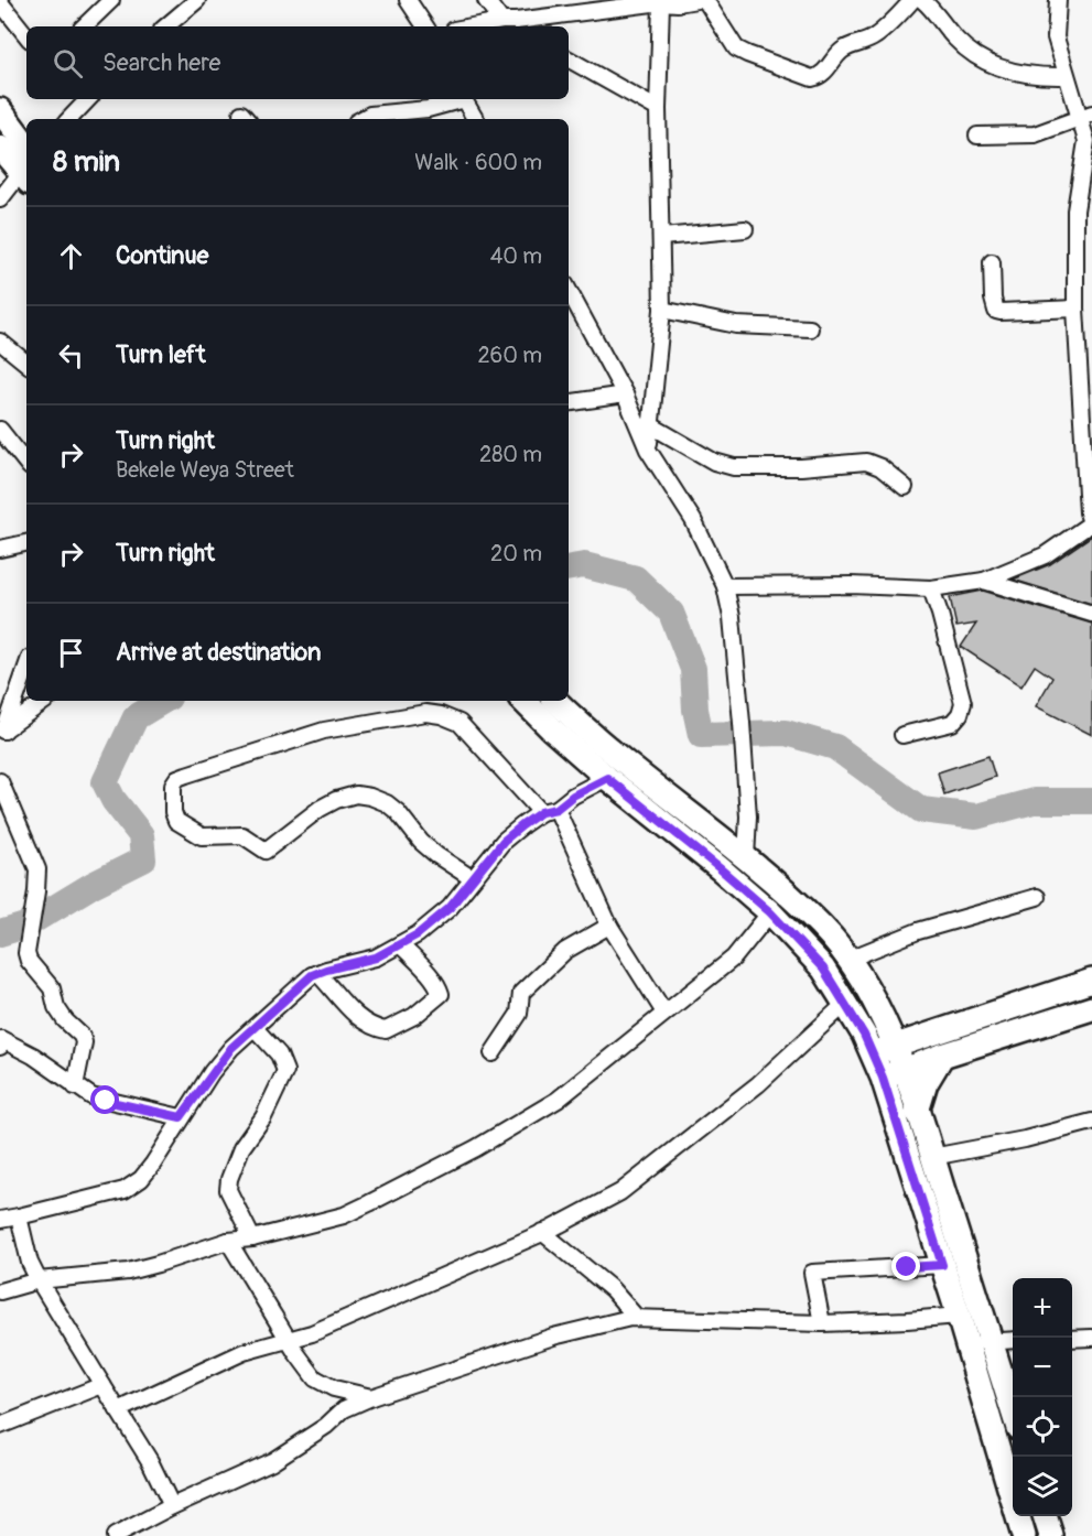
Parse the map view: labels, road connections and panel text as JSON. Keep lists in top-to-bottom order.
{
  "page": {
    "search": "Search here",
    "heading": ["8 min", "Walk · 600 m"],
    "list": [
      ["Continue", "40 m"],
      ["Turn left", "260 m"],
      ["Turn right", "Bekele Weya Street", "280 m"],
      ["Turn right", "20 m"],
      "Arrive at destination"
    ],
    "map_buttons": ["+", "−"]
  }
}
